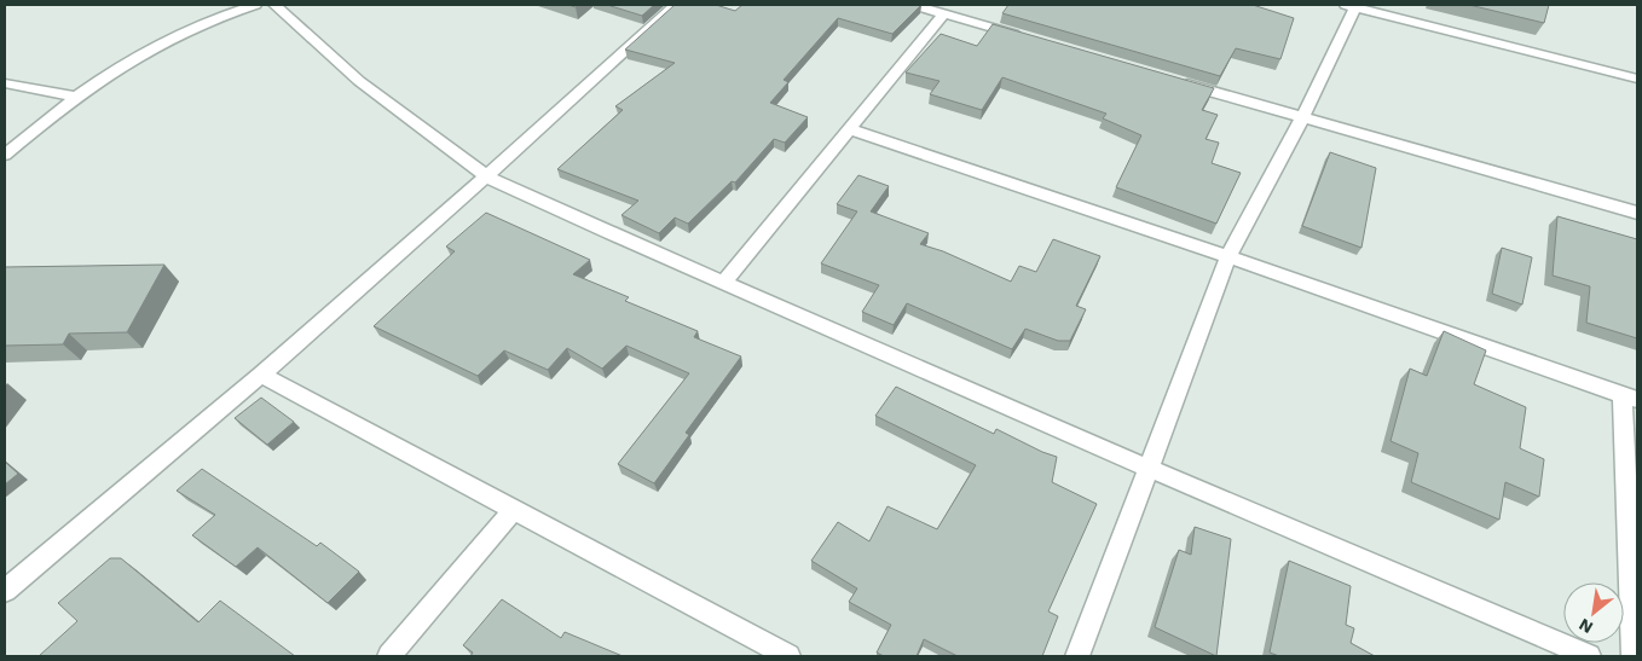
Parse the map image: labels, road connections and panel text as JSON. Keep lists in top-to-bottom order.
{
  "north": "bottom left"
}
